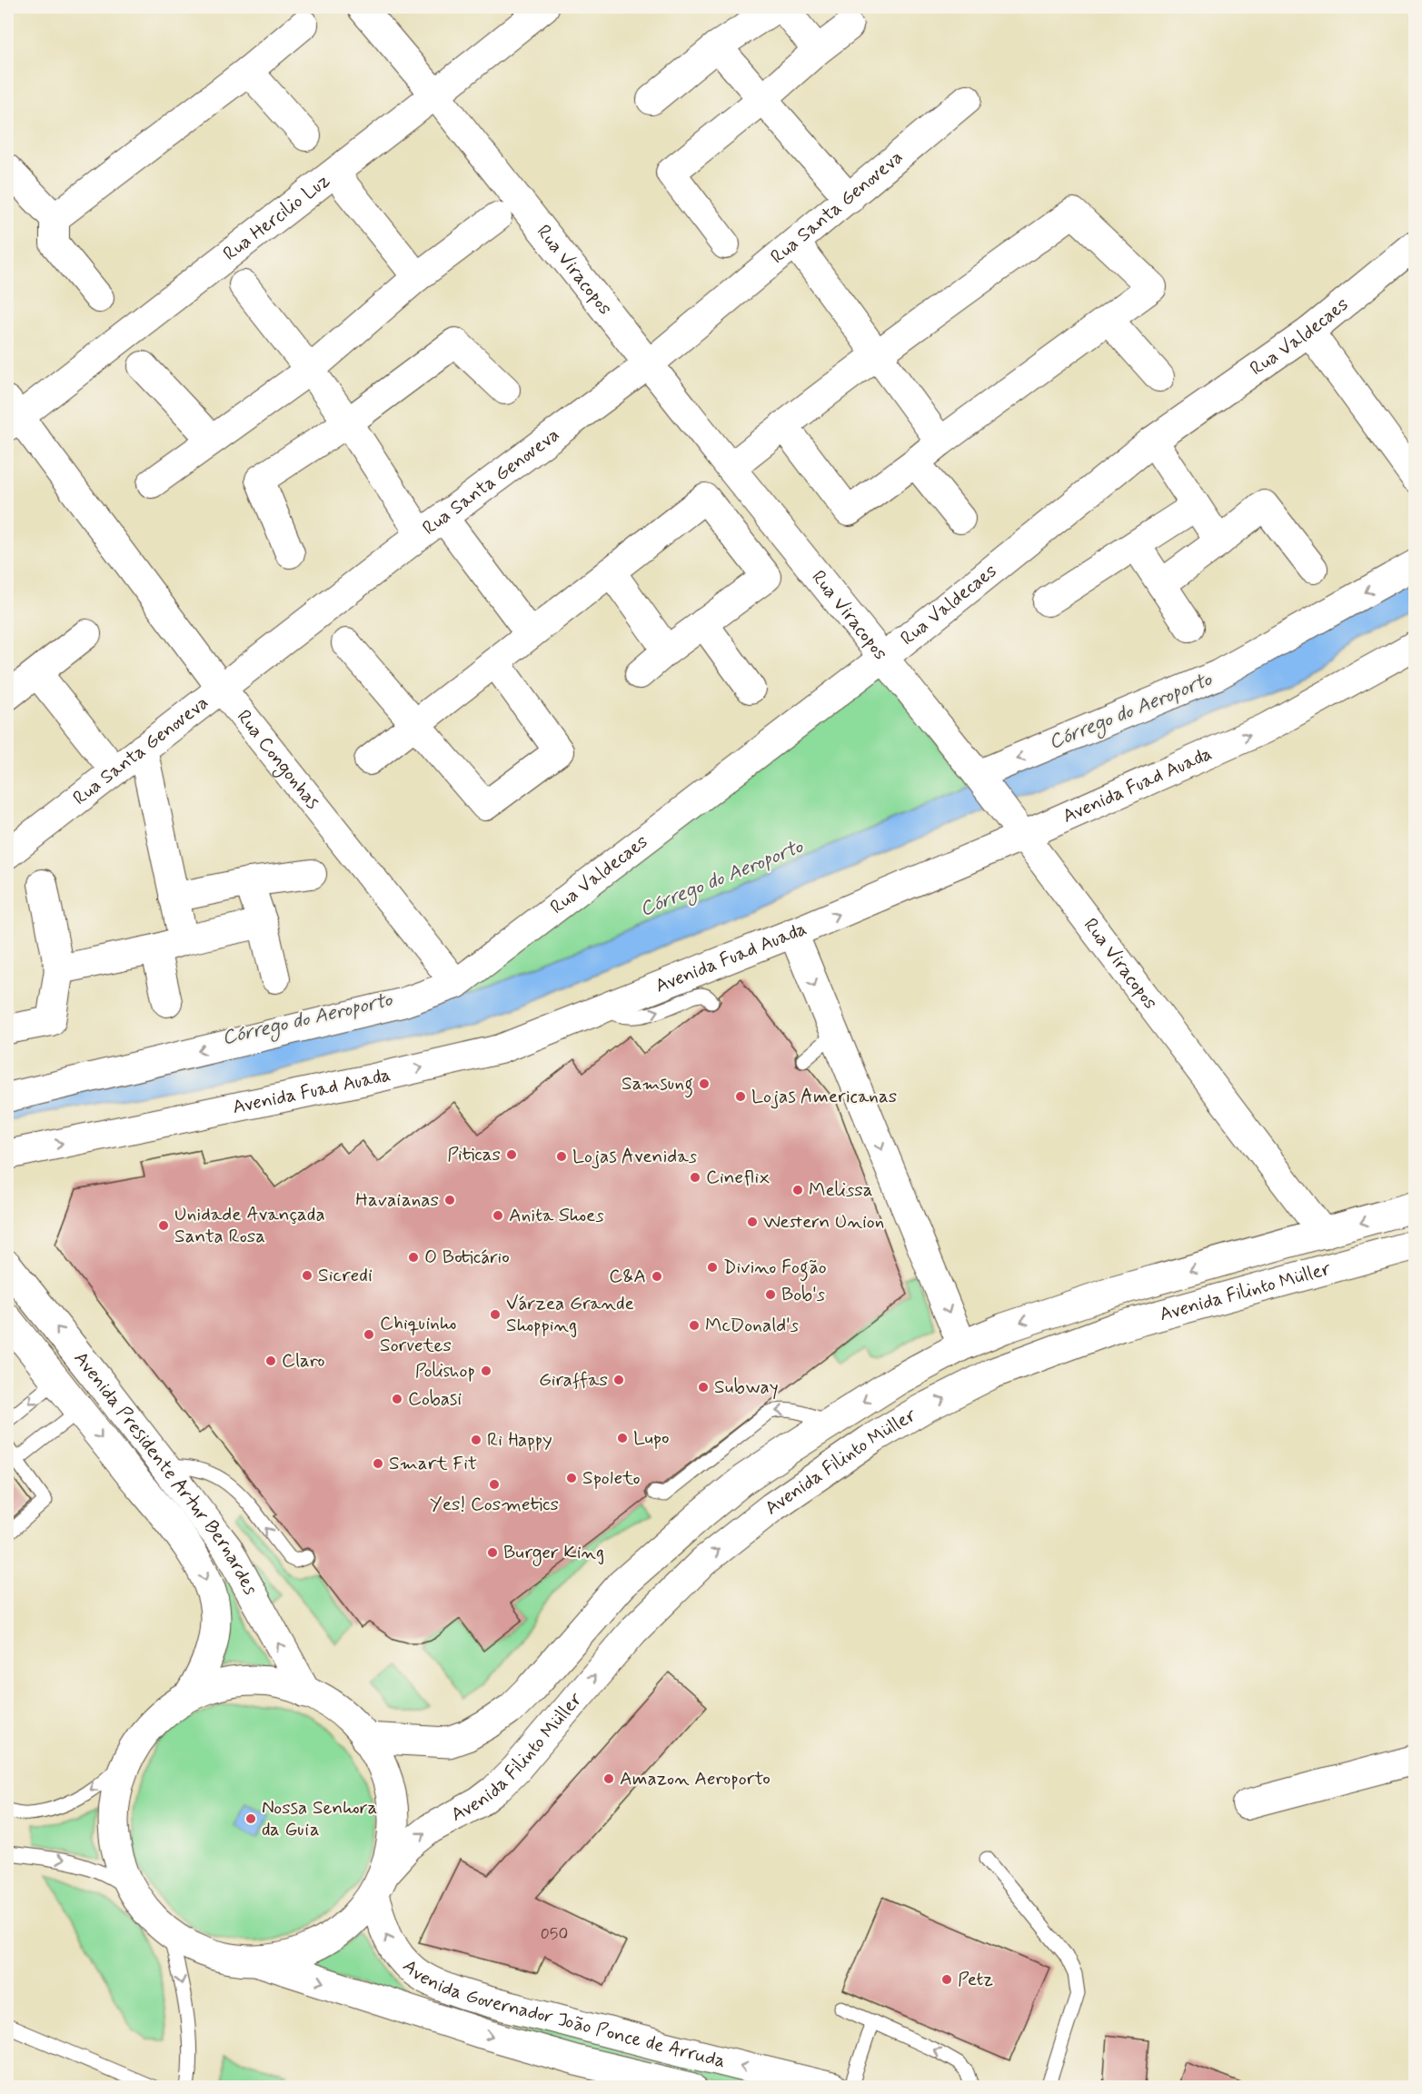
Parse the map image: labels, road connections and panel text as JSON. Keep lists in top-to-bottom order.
{
  "streets": {
    "main road": ["Avenida Filinto Müller", "Avenida Presidente Artur Bernardes", "Avenida Governador João Ponce de Arruda"],
    "street": [
      "Rua Santa Genoveva",
      "Rua Hercilio Luz",
      "Rua Viracopos",
      "Rua Valdecaes",
      "Rua Congonhas",
      "Avenida Fuad Auada"
    ]
  },
  "crossings": [
    ["Rua Santa Genoveva", "Rua Viracopos"],
    ["Rua Santa Genoveva", "Rua Congonhas"],
    ["Rua Hercilio Luz", "Rua Viracopos"],
    ["Rua Hercilio Luz", "Rua Congonhas"],
    ["Rua Viracopos", "Rua Valdecaes"],
    ["Rua Viracopos", "Avenida Fuad Auada"],
    ["Rua Viracopos", "Avenida Filinto Müller"],
    ["Rua Valdecaes", "Rua Congonhas"],
    ["Avenida Filinto Müller", "Avenida Governador João Ponce de Arruda"]
  ],
  "water": ["Córrego do Aeroporto"],
  "places": [
    "Samsung",
    "Lojas Americanas",
    "Piticas",
    "Lojas Avenidas",
    "Cineflix",
    "Melissa",
    "Havaianas",
    "Anita Shoes",
    "Western Union",
    "Unidade Avançada Santa Rosa",
    "O Boticário",
    "Divino Fogão",
    "Sicredi",
    "C&A",
    "Bob's",
    "Várzea Grande Shopping",
    "McDonald's",
    "Chiquinho Sorvetes",
    "Claro",
    "Polishop",
    "Giraffas",
    "Subway",
    "Cobasi",
    "Lupo",
    "Ri Happy",
    "Smart Fit",
    "Spoleto",
    "Yes! Cosmetics",
    "Burger King",
    "Amazon Aeroporto",
    "Nossa Senhora da Guia",
    "Petz"
  ],
  "house_numbers": ["050"]
}
